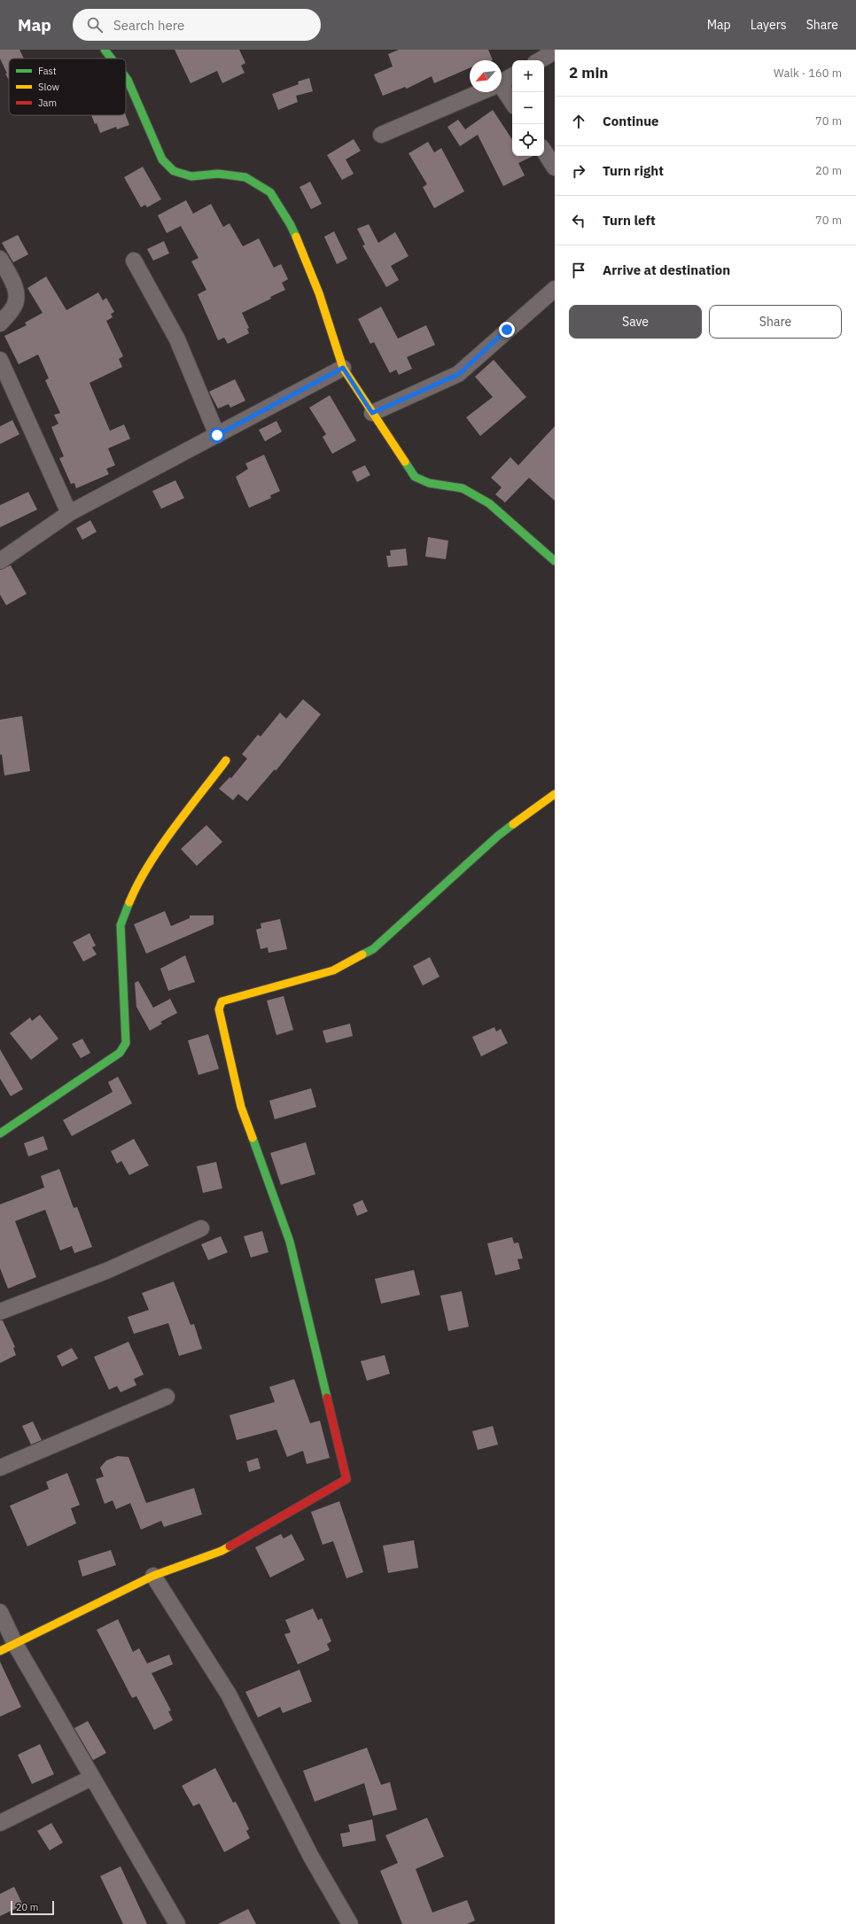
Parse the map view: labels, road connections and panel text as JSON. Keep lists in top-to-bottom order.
{
  "legend": ["Fast", "Slow", "Jam"],
  "scale_bar": "20 m",
  "north": "bottom left",
  "page": {
    "header": "Map",
    "search": "Search here",
    "nav": ["Map", "Layers", "Share"],
    "heading": ["2 min", "Walk · 160 m"],
    "map_buttons": ["+", "−"],
    "list": [
      ["Continue", "70 m"],
      ["Turn right", "20 m"],
      ["Turn left", "70 m"],
      "Arrive at destination"
    ],
    "buttons": ["Save", "Share"],
    "scale": "20 m"
  }
}
